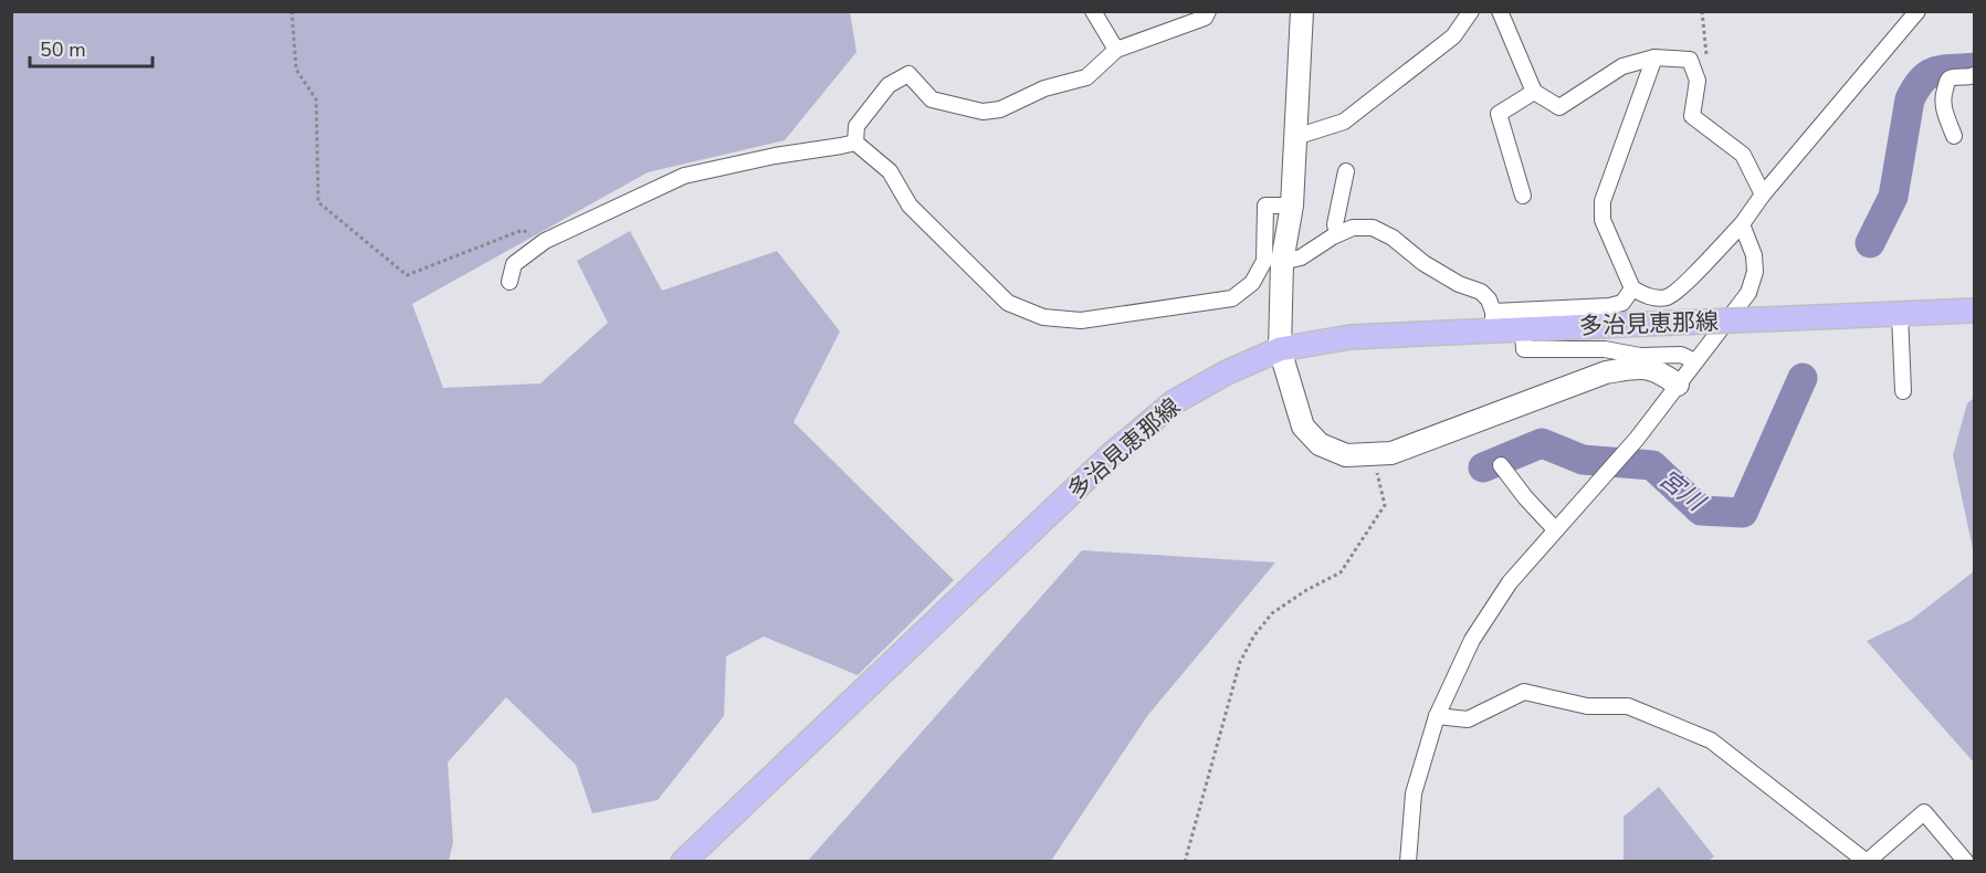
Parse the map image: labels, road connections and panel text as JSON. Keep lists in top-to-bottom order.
{
  "streets": {
    "main road": ["多治見恵那線"]
  },
  "water": ["宮川"],
  "scale_bar": "50 m"
}
